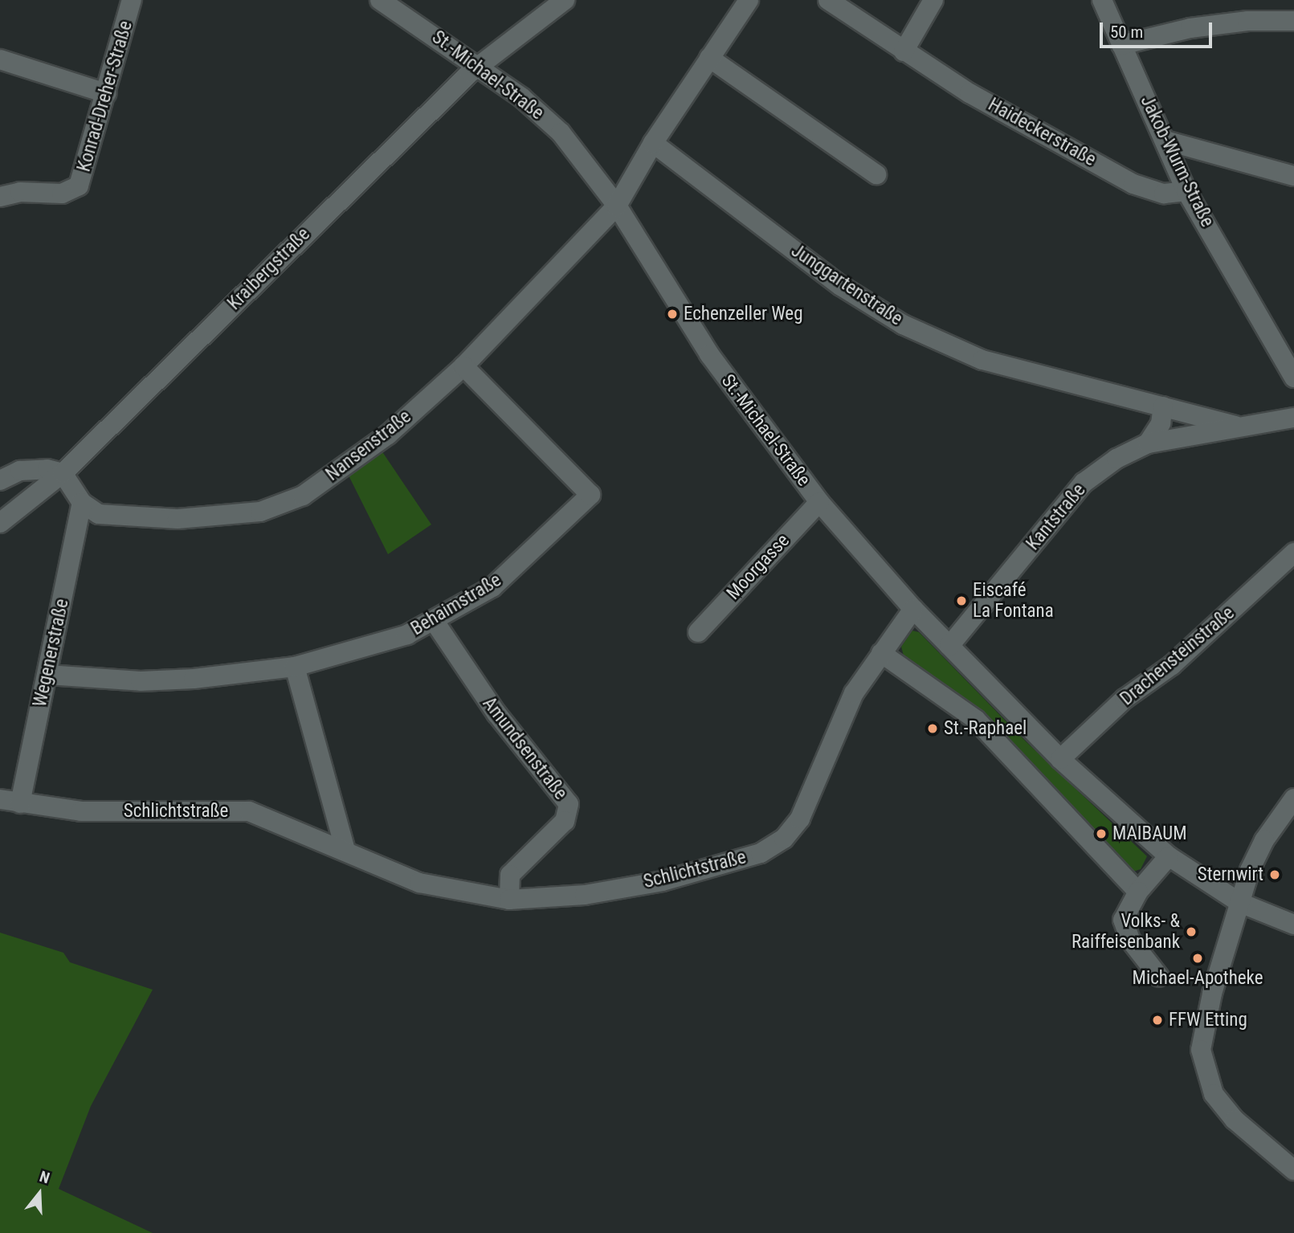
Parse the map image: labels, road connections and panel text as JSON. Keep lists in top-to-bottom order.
{
  "streets": {
    "street": [
      "St.-Michael-Straße",
      "Konrad-Dreher-Straße",
      "Haideckerstraße",
      "Jakob-Wurm-Straße",
      "Kraibergstraße",
      "Junggartenstraße",
      "Nansenstraße",
      "Kantstraße",
      "Moorgasse",
      "Behaimstraße",
      "Wegenerstraße",
      "Drachensteinstraße",
      "Amundsenstraße",
      "Schlichtstraße"
    ]
  },
  "crossings": [
    ["St.-Michael-Straße", "Kraibergstraße"],
    ["St.-Michael-Straße", "Nansenstraße"],
    ["St.-Michael-Straße", "Kantstraße"],
    ["St.-Michael-Straße", "Moorgasse"],
    ["St.-Michael-Straße", "Drachensteinstraße"],
    ["St.-Michael-Straße", "Schlichtstraße"],
    ["Haideckerstraße", "Jakob-Wurm-Straße"],
    ["Junggartenstraße", "Kantstraße"],
    ["Nansenstraße", "Behaimstraße"],
    ["Nansenstraße", "Wegenerstraße"],
    ["Behaimstraße", "Wegenerstraße"],
    ["Behaimstraße", "Amundsenstraße"],
    ["Wegenerstraße", "Schlichtstraße"],
    ["Amundsenstraße", "Schlichtstraße"]
  ],
  "places": [
    "Echenzeller Weg",
    "Eiscafé La Fontana",
    "St.-Raphael",
    "MAIBAUM",
    "Sternwirt",
    "Volks- & Raiffeisenbank",
    "Michael-Apotheke",
    "FFW Etting"
  ],
  "scale_bar": "50 m",
  "north": "top"
}
